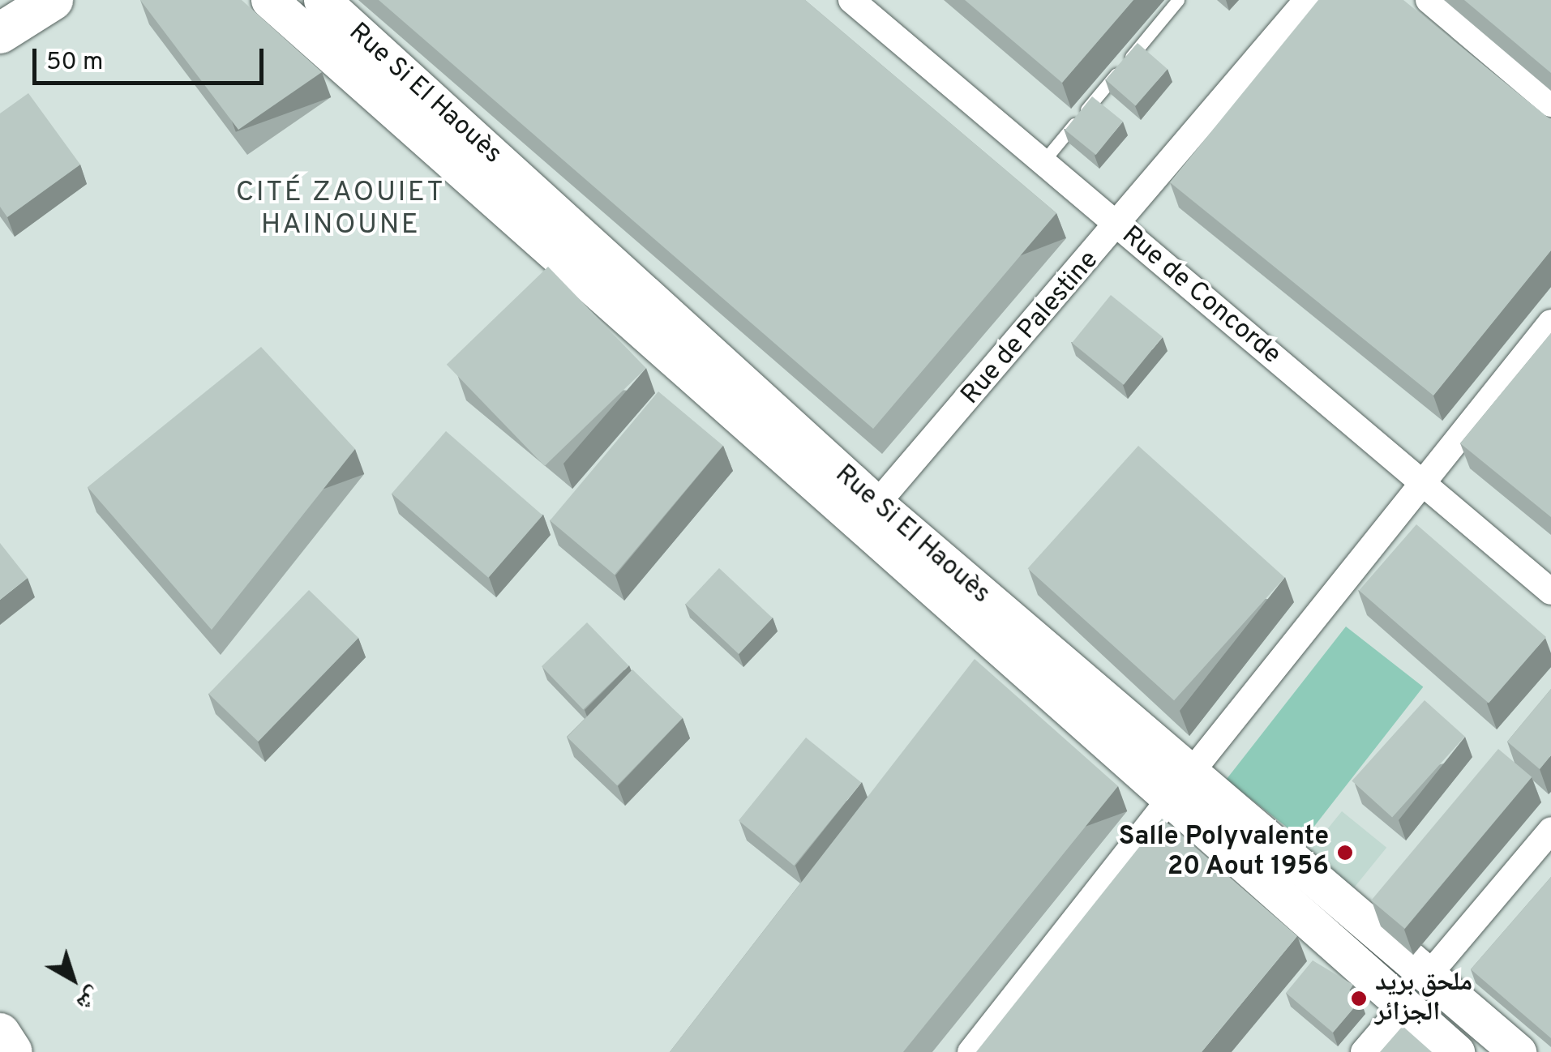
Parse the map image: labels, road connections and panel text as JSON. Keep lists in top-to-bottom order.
{
  "streets": {
    "street": ["Rue Si El Haouès", "Rue de Concorde", "Rue de Palestine"]
  },
  "crossings": [
    ["Rue Si El Haouès", "Rue de Palestine"],
    ["Rue de Concorde", "Rue de Palestine"]
  ],
  "districts": ["CITÉ ZAOUIET HAINOUNE"],
  "places": ["Salle Polyvalente 20 Aout 1956", "ملحق بريد الجزائر"],
  "scale_bar": "50 m",
  "north": "bottom right"
}
